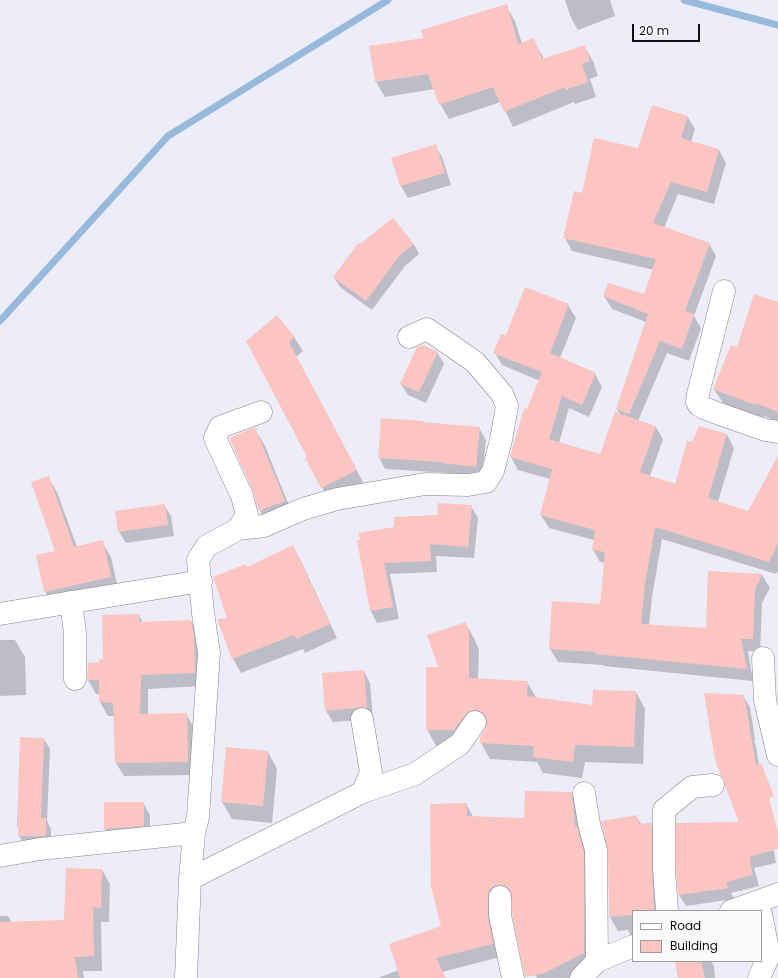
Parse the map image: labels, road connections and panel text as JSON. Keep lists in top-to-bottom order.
{
  "legend": ["Road", "Building"],
  "scale_bar": "20 m"
}
